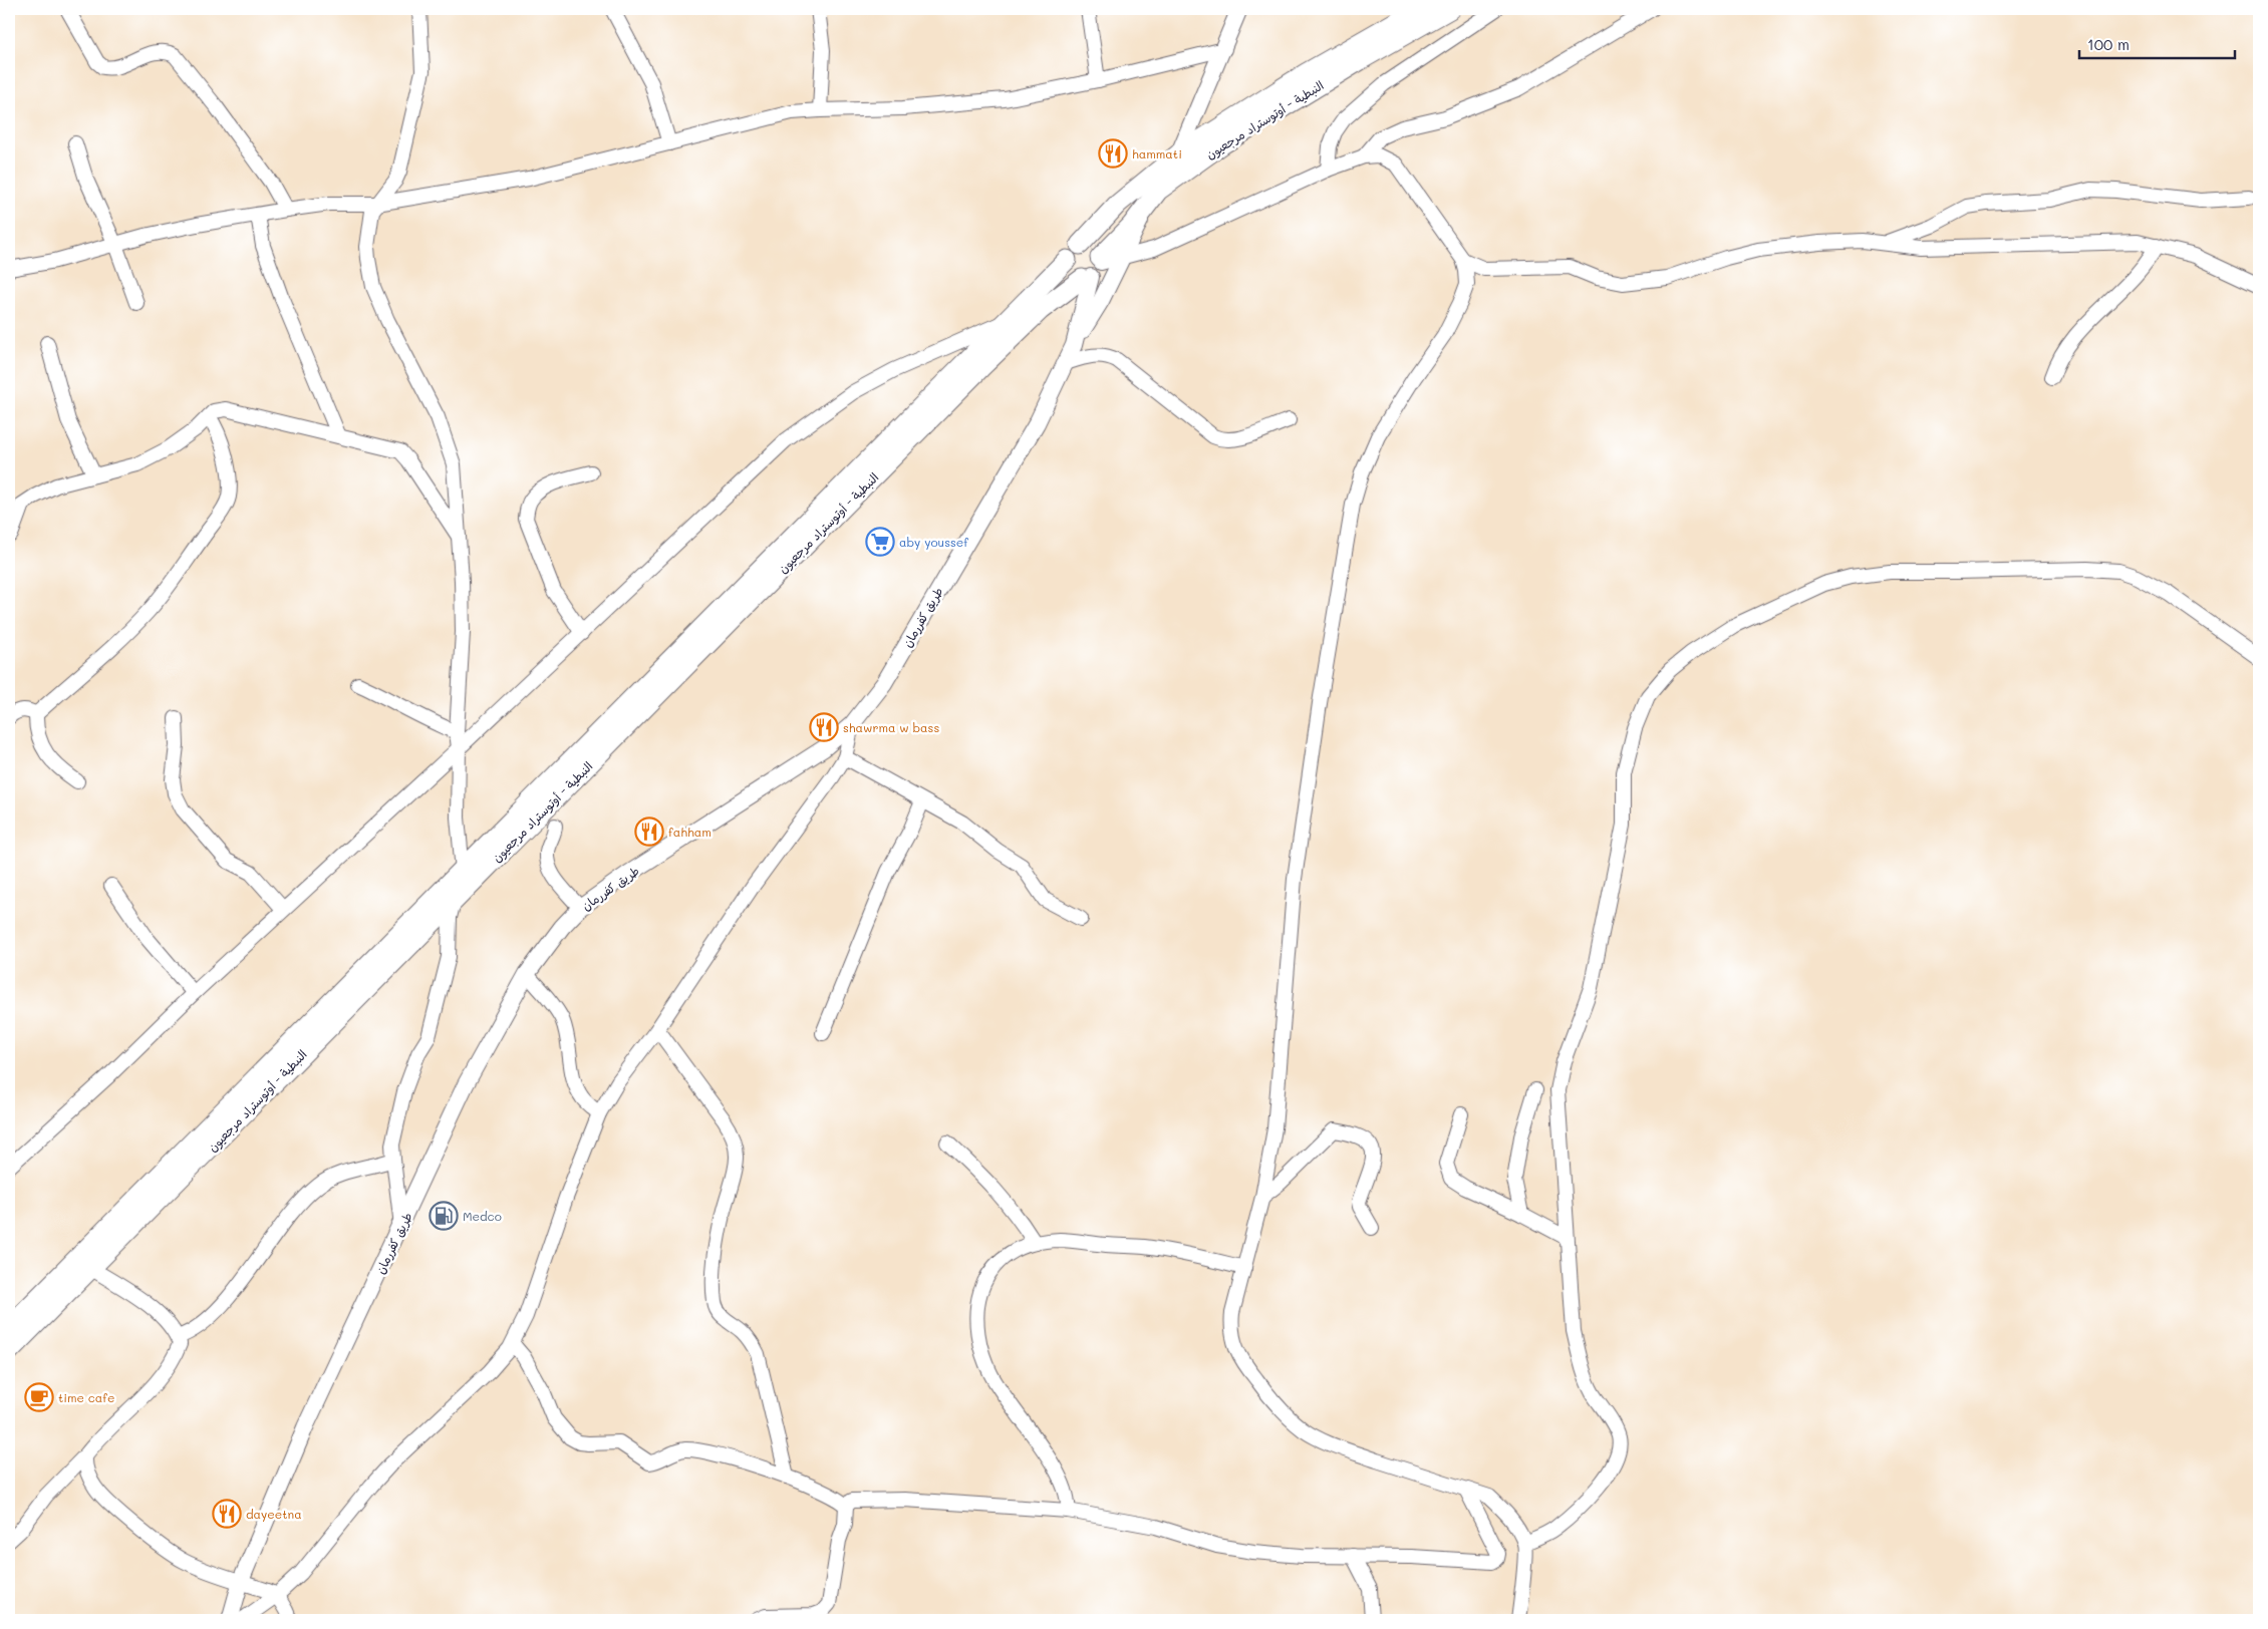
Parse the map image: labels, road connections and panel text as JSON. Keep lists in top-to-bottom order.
{
  "streets": {
    "highway": ["النبطية - أوتوستراد مرجعيون"],
    "main road": ["طريق كفررمان"]
  },
  "crossings": [
    ["النبطية - أوتوستراد مرجعيون", "طريق كفررمان"]
  ],
  "places": {
    "restaurant": [
      "hammati",
      "shawrma w bass",
      "fahham",
      "dayeetna"
    ],
    "supermarket": ["aby youssef"],
    "fuel station": ["Medco"],
    "cafe": ["time cafe"]
  },
  "scale_bar": "100 m"
}
